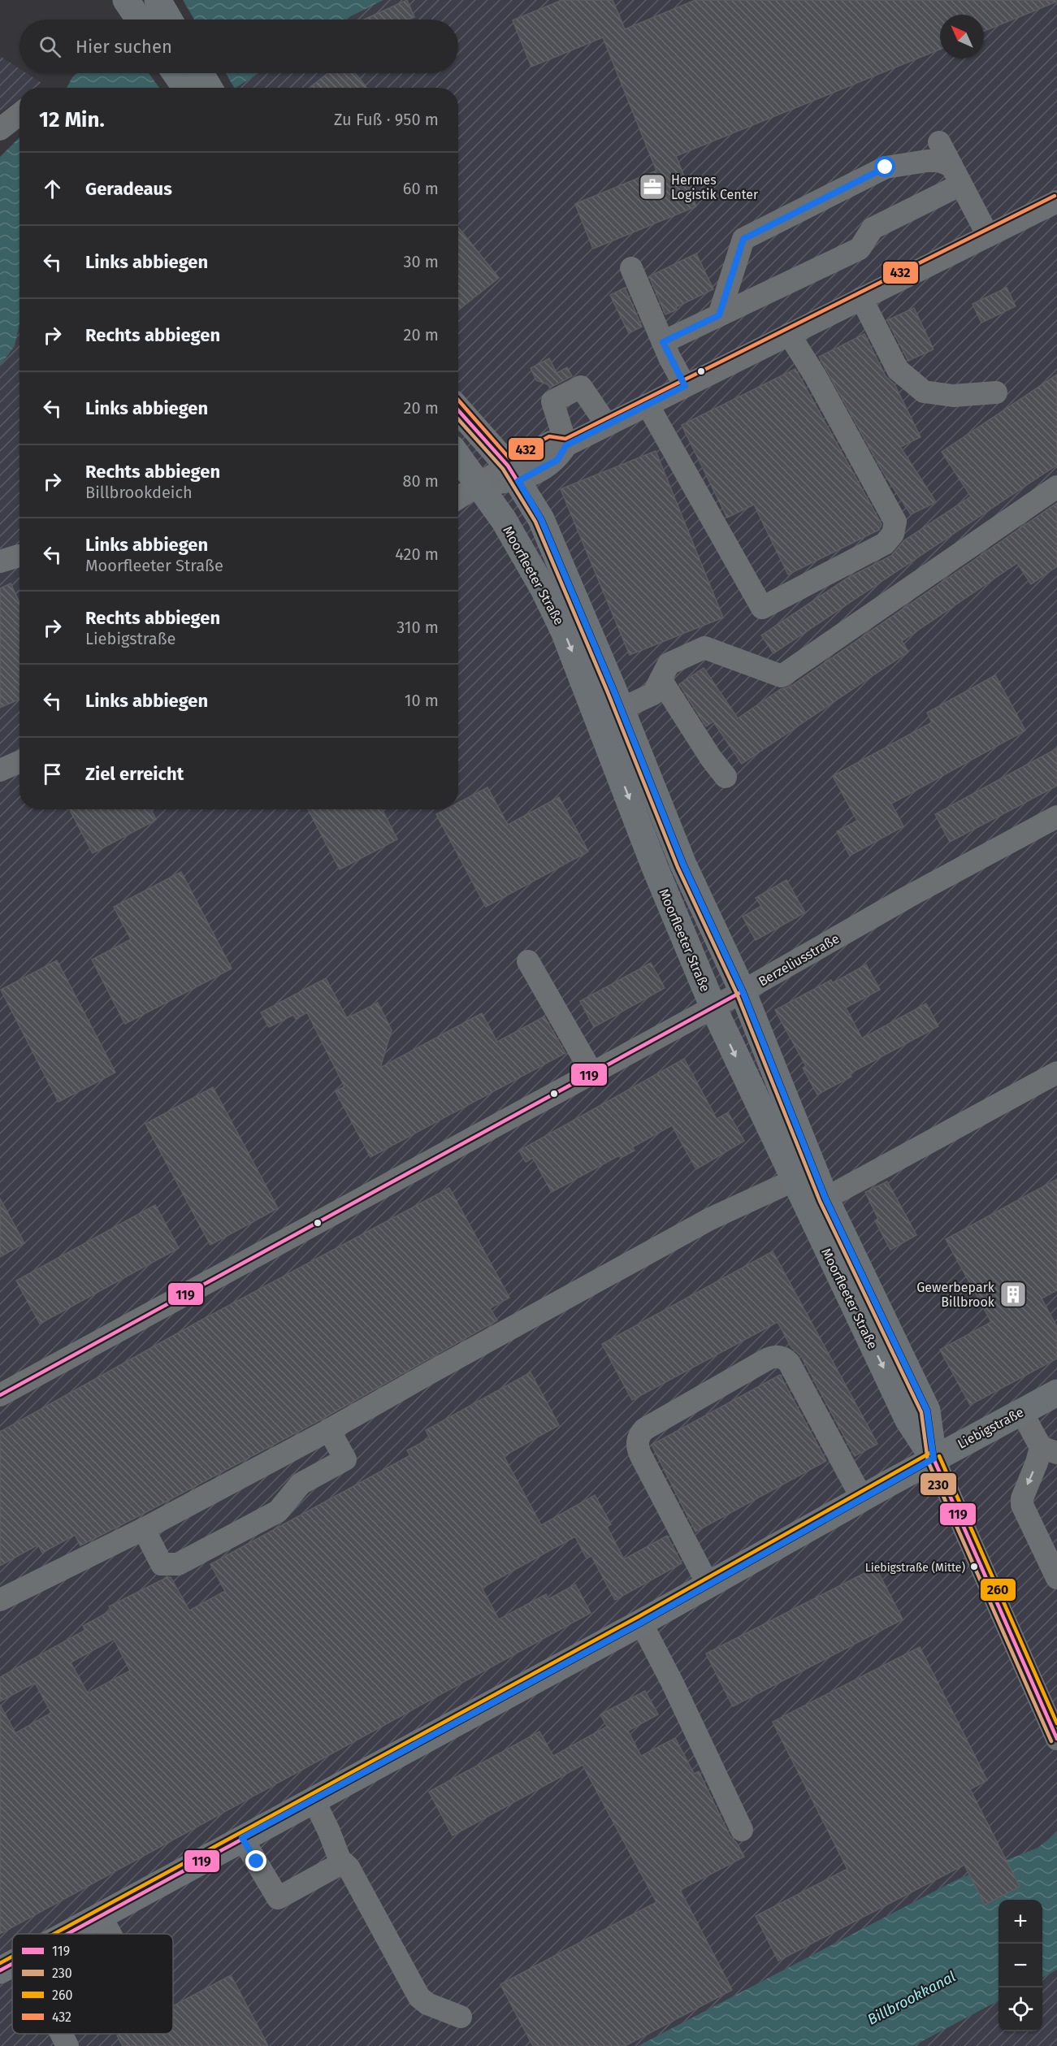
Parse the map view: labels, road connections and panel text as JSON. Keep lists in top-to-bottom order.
{
  "streets": {
    "main road": ["Moorfleeter Straße", "Liebigstraße"],
    "street": ["Berzeliusstraße"]
  },
  "crossings": [
    ["Moorfleeter Straße", "Berzeliusstraße"],
    ["Moorfleeter Straße", "Liebigstraße"]
  ],
  "water": ["Billbrookkanal"],
  "places": {
    "office": ["Hermes Logistik Center"],
    "building": ["Gewerbepark Billbrook"],
    "other": ["Liebigstraße (Mitte)"]
  },
  "lines": [
    "transit line 432",
    "transit line 119",
    "transit line 230",
    "transit line 260"
  ],
  "legend": [
    "119",
    "230",
    "260",
    "432"
  ],
  "north": "top left",
  "page": {
    "search": "Hier suchen",
    "heading": ["12 Min.", "Zu Fuß · 950 m"],
    "list": [
      ["Geradeaus", "60 m"],
      ["Links abbiegen", "30 m"],
      ["Rechts abbiegen", "20 m"],
      ["Links abbiegen", "20 m"],
      ["Rechts abbiegen", "Billbrookdeich", "80 m"],
      ["Links abbiegen", "Moorfleeter Straße", "420 m"],
      ["Rechts abbiegen", "Liebigstraße", "310 m"],
      ["Links abbiegen", "10 m"],
      "Ziel erreicht"
    ],
    "map_buttons": ["+", "−"]
  }
}
